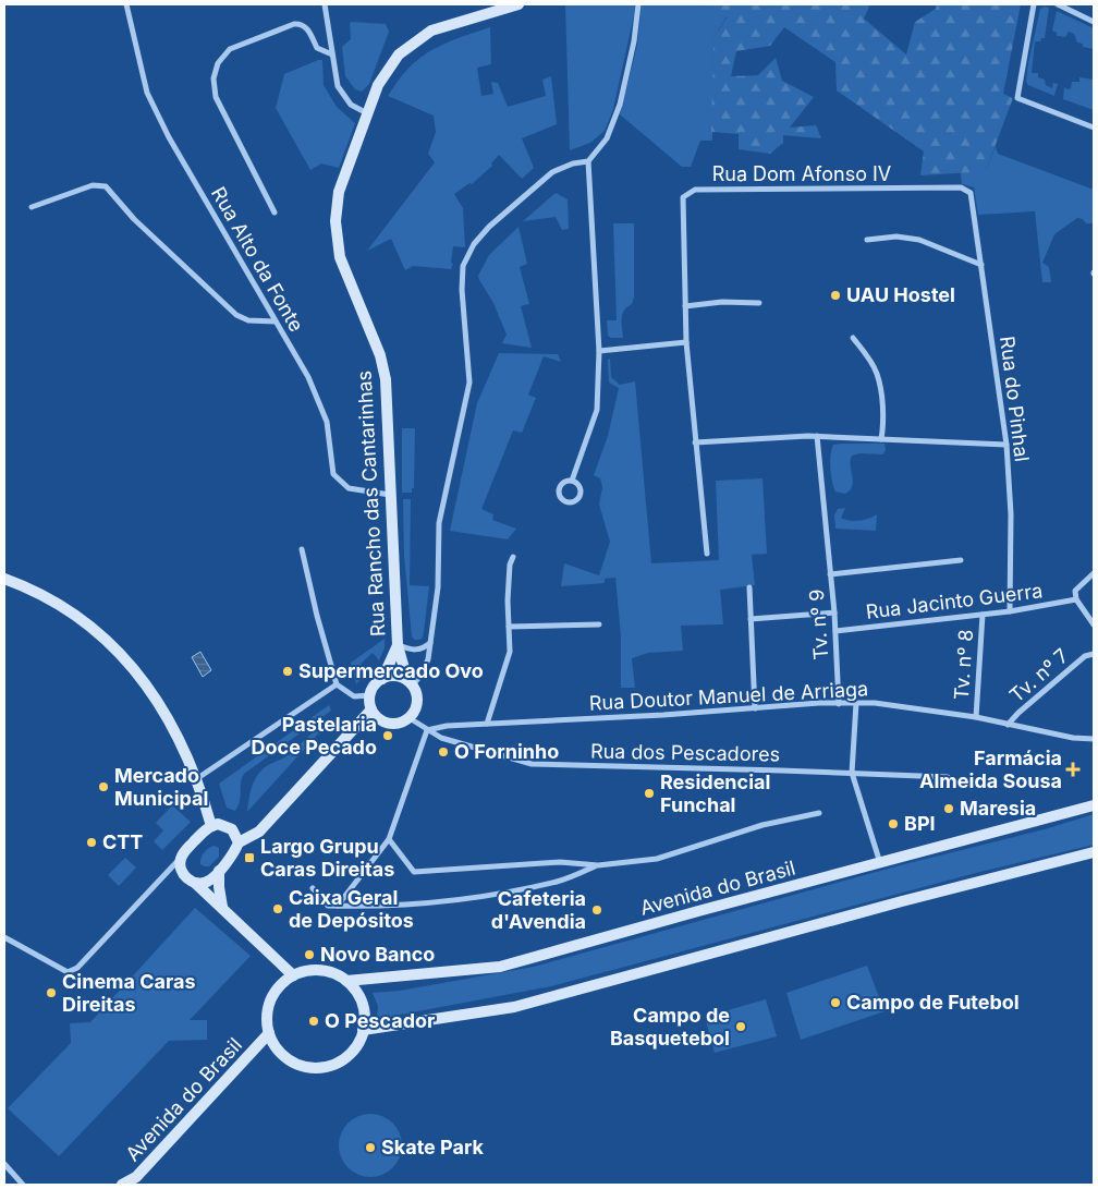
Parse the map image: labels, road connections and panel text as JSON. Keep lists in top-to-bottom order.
{
  "streets": {
    "main road": ["Rua Rancho das Cantarinhas", "Avenida do Brasil"],
    "street": [
      "Rua Dom Afonso IV",
      "Rua Alto da Fonte",
      "Rua do Pinhal",
      "Rua Jacinto Guerra",
      "Tv. nº 9",
      "Tv. nº 8",
      "Tv. nº 7",
      "Rua Doutor Manuel de Arriaga",
      "Rua dos Pescadores"
    ]
  },
  "crossings": [
    ["Rua Dom Afonso IV", "Rua do Pinhal"],
    ["Rua Alto da Fonte", "Rua Rancho das Cantarinhas"],
    ["Rua do Pinhal", "Rua Jacinto Guerra"],
    ["Rua Rancho das Cantarinhas", "Rua dos Pescadores"],
    ["Rua Jacinto Guerra", "Tv. nº 9"],
    ["Rua Jacinto Guerra", "Tv. nº 8"],
    ["Tv. nº 9", "Rua Doutor Manuel de Arriaga"],
    ["Tv. nº 8", "Rua Doutor Manuel de Arriaga"],
    ["Tv. nº 7", "Rua Doutor Manuel de Arriaga"],
    ["Rua Doutor Manuel de Arriaga", "Rua dos Pescadores"]
  ],
  "places": {
    "other": [
      "UAU Hostel",
      "Supermercado Ovo",
      "Pastelaria Doce Pecado",
      "O Forninho",
      "Mercado Municipal",
      "Residencial Funchal",
      "Maresia",
      "BPI",
      "CTT",
      "Caixa Geral de Depósitos",
      "Cafeteria d'Avendia",
      "Novo Banco",
      "Cinema Caras Direitas",
      "Campo de Futebol",
      "O Pescador",
      "Campo de Basquetebol",
      "Skate Park"
    ],
    "health": ["Farmácia Almeida Sousa"],
    "transit": ["Largo Grupu Caras Direitas"]
  }
}
